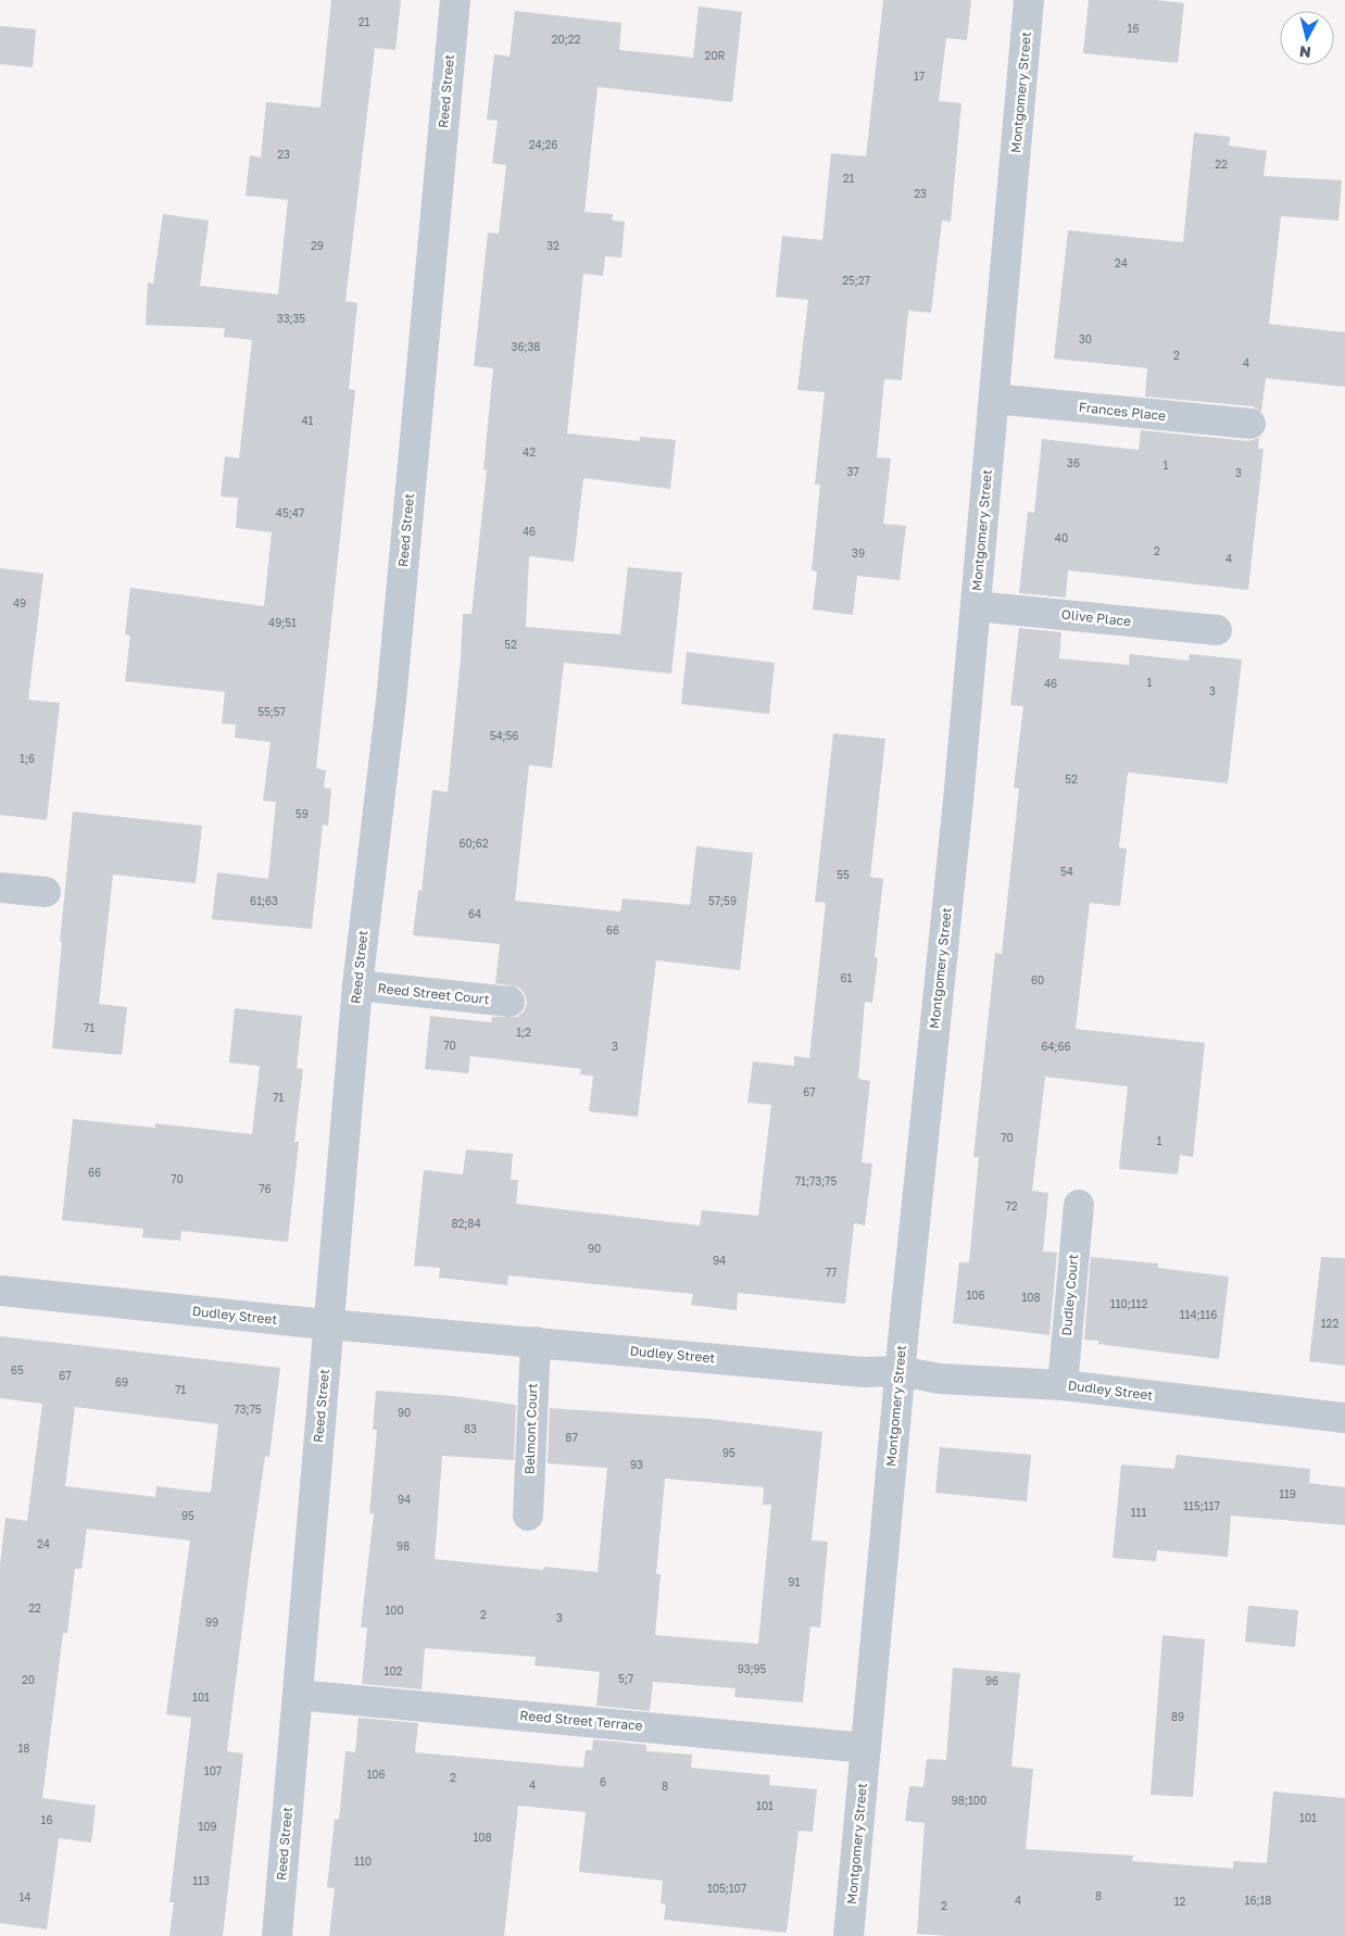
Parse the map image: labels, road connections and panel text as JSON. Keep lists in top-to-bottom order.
{
  "streets": {
    "street": [
      "Reed Street",
      "Montgomery Street",
      "Frances Place",
      "Olive Place",
      "Reed Street Court",
      "Dudley Court",
      "Dudley Street",
      "Belmont Court",
      "Reed Street Terrace"
    ]
  },
  "crossings": [
    ["Reed Street", "Reed Street Court"],
    ["Reed Street", "Dudley Street"],
    ["Reed Street", "Reed Street Terrace"],
    ["Montgomery Street", "Frances Place"],
    ["Montgomery Street", "Olive Place"],
    ["Montgomery Street", "Dudley Street"],
    ["Montgomery Street", "Reed Street Terrace"],
    ["Dudley Court", "Dudley Street"],
    ["Dudley Street", "Belmont Court"]
  ],
  "house_numbers": [
    "21",
    "16",
    "20;22",
    "20R",
    "17",
    "24;26",
    "23",
    "22",
    "21",
    "23",
    "29",
    "32",
    "24",
    "25;27",
    "33;35",
    "30",
    "36;38",
    "2",
    "4",
    "41",
    "42",
    "36",
    "1",
    "37",
    "3",
    "45;47",
    "46",
    "40",
    "2",
    "39",
    "4",
    "49",
    "49;51",
    "52",
    "1",
    "46",
    "3",
    "55;57",
    "54;56",
    "1;6",
    "52",
    "59",
    "60;62",
    "54",
    "55",
    "61;63",
    "57;59",
    "64",
    "66",
    "61",
    "60",
    "71",
    "1;2",
    "70",
    "3",
    "64;66",
    "67",
    "71",
    "70",
    "1",
    "66",
    "70",
    "71;73;75",
    "76",
    "72",
    "82;84",
    "90",
    "94",
    "77",
    "106",
    "108",
    "110;112",
    "114;116",
    "122",
    "65",
    "67",
    "69",
    "71",
    "73;75",
    "90",
    "83",
    "87",
    "95",
    "93",
    "119",
    "94",
    "115;117",
    "111",
    "95",
    "24",
    "98",
    "91",
    "22",
    "100",
    "2",
    "3",
    "99",
    "93;95",
    "102",
    "5;7",
    "20",
    "96",
    "101",
    "89",
    "18",
    "107",
    "106",
    "2",
    "6",
    "4",
    "8",
    "98;100",
    "101",
    "101",
    "16",
    "109",
    "108",
    "110",
    "113",
    "105;107",
    "8",
    "14",
    "4",
    "16;18",
    "12",
    "2"
  ],
  "north": "bottom"
}
